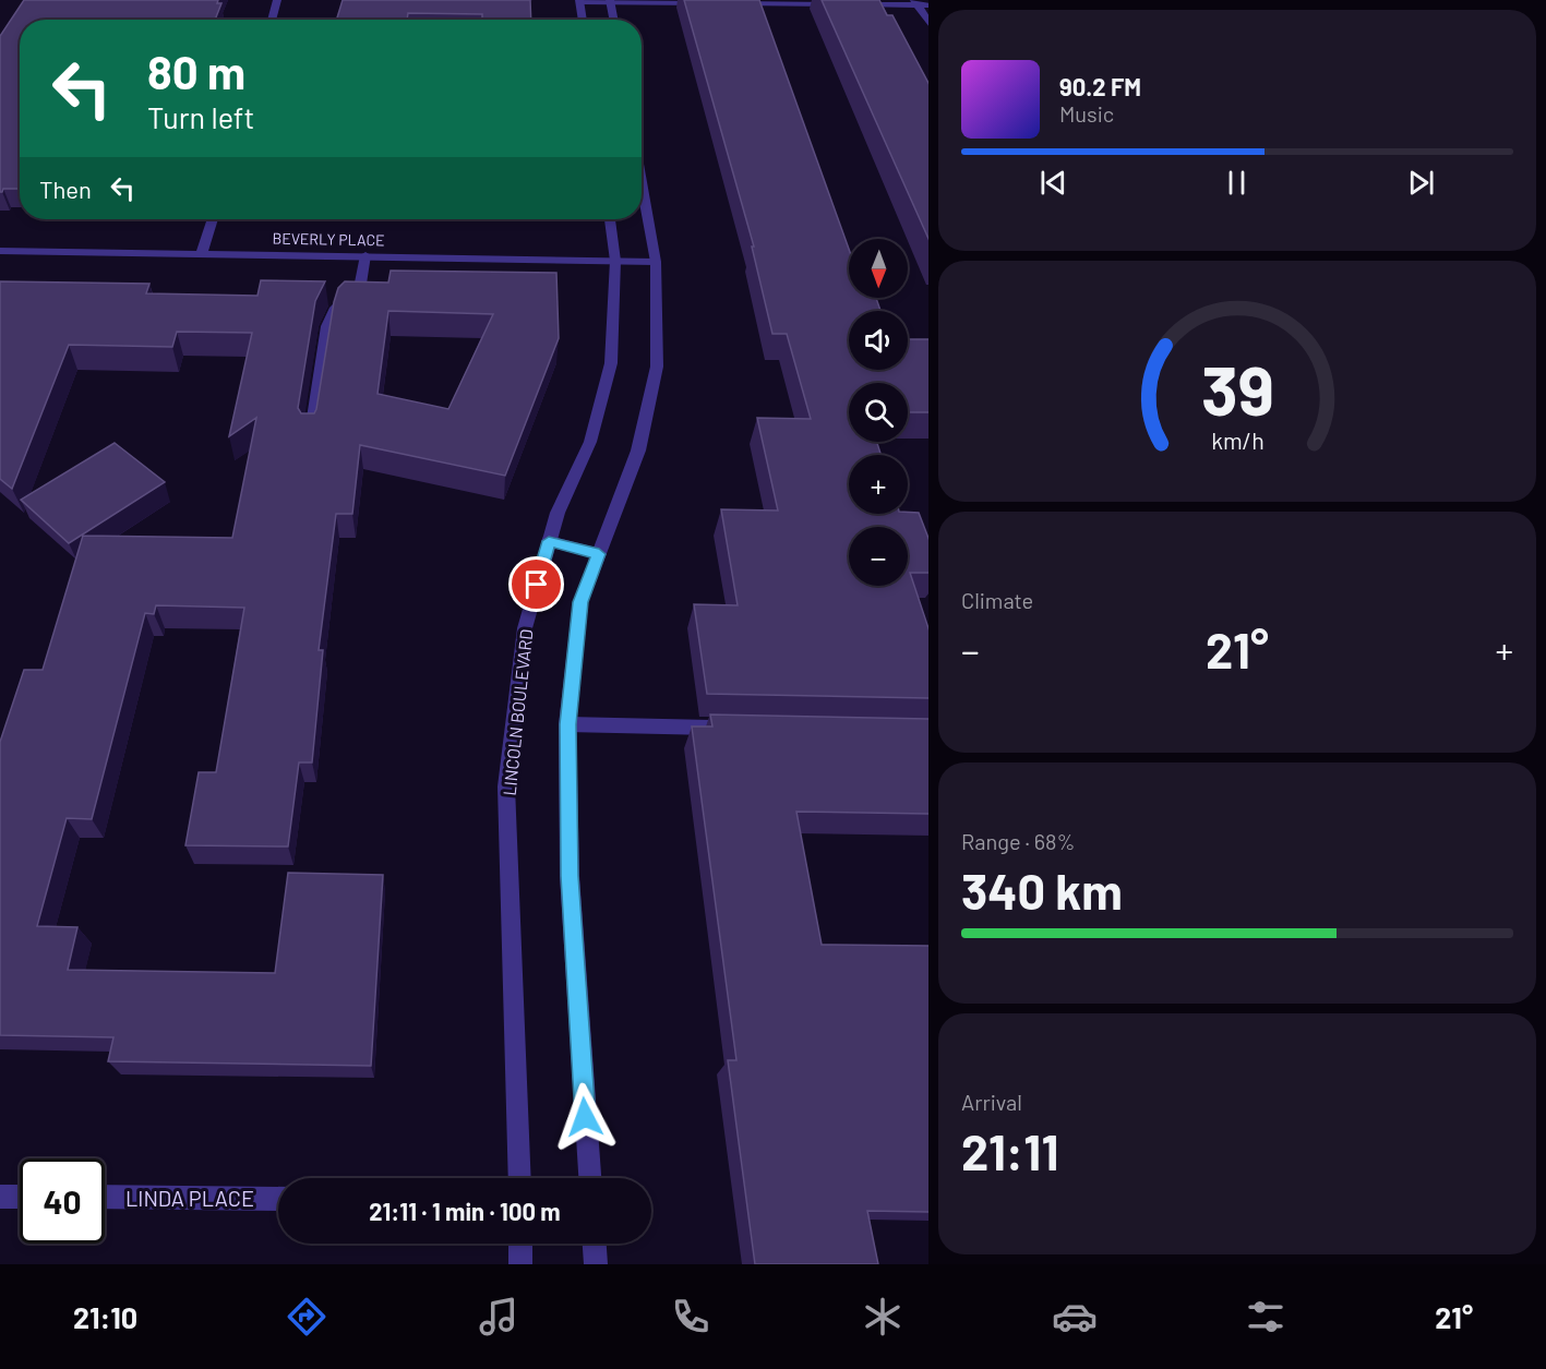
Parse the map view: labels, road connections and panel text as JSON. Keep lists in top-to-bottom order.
{
  "streets": {
    "street": ["BEVERLY PLACE", "LINCOLN BOULEVARD", "LINDA PLACE"]
  },
  "crossings": [
    ["BEVERLY PLACE", "LINCOLN BOULEVARD"]
  ],
  "north": "bottom",
  "page": {
    "turn": ["80 m", "Turn left"],
    "song": ["90.2 FM", "Music"],
    "then": "Then",
    "map_buttons": ["+", "−"],
    "tile": [
      "Climate",
      ["Range · 68%", "340 km"],
      ["Arrival", "21:11"]
    ],
    "heat": ["−", "21°", "+"],
    "limit": "40",
    "trip": "21:11 · 1 min · 100 m",
    "tabs": ["21:10", "21°"],
    "gauge": ["39", "km/h"]
  }
}
